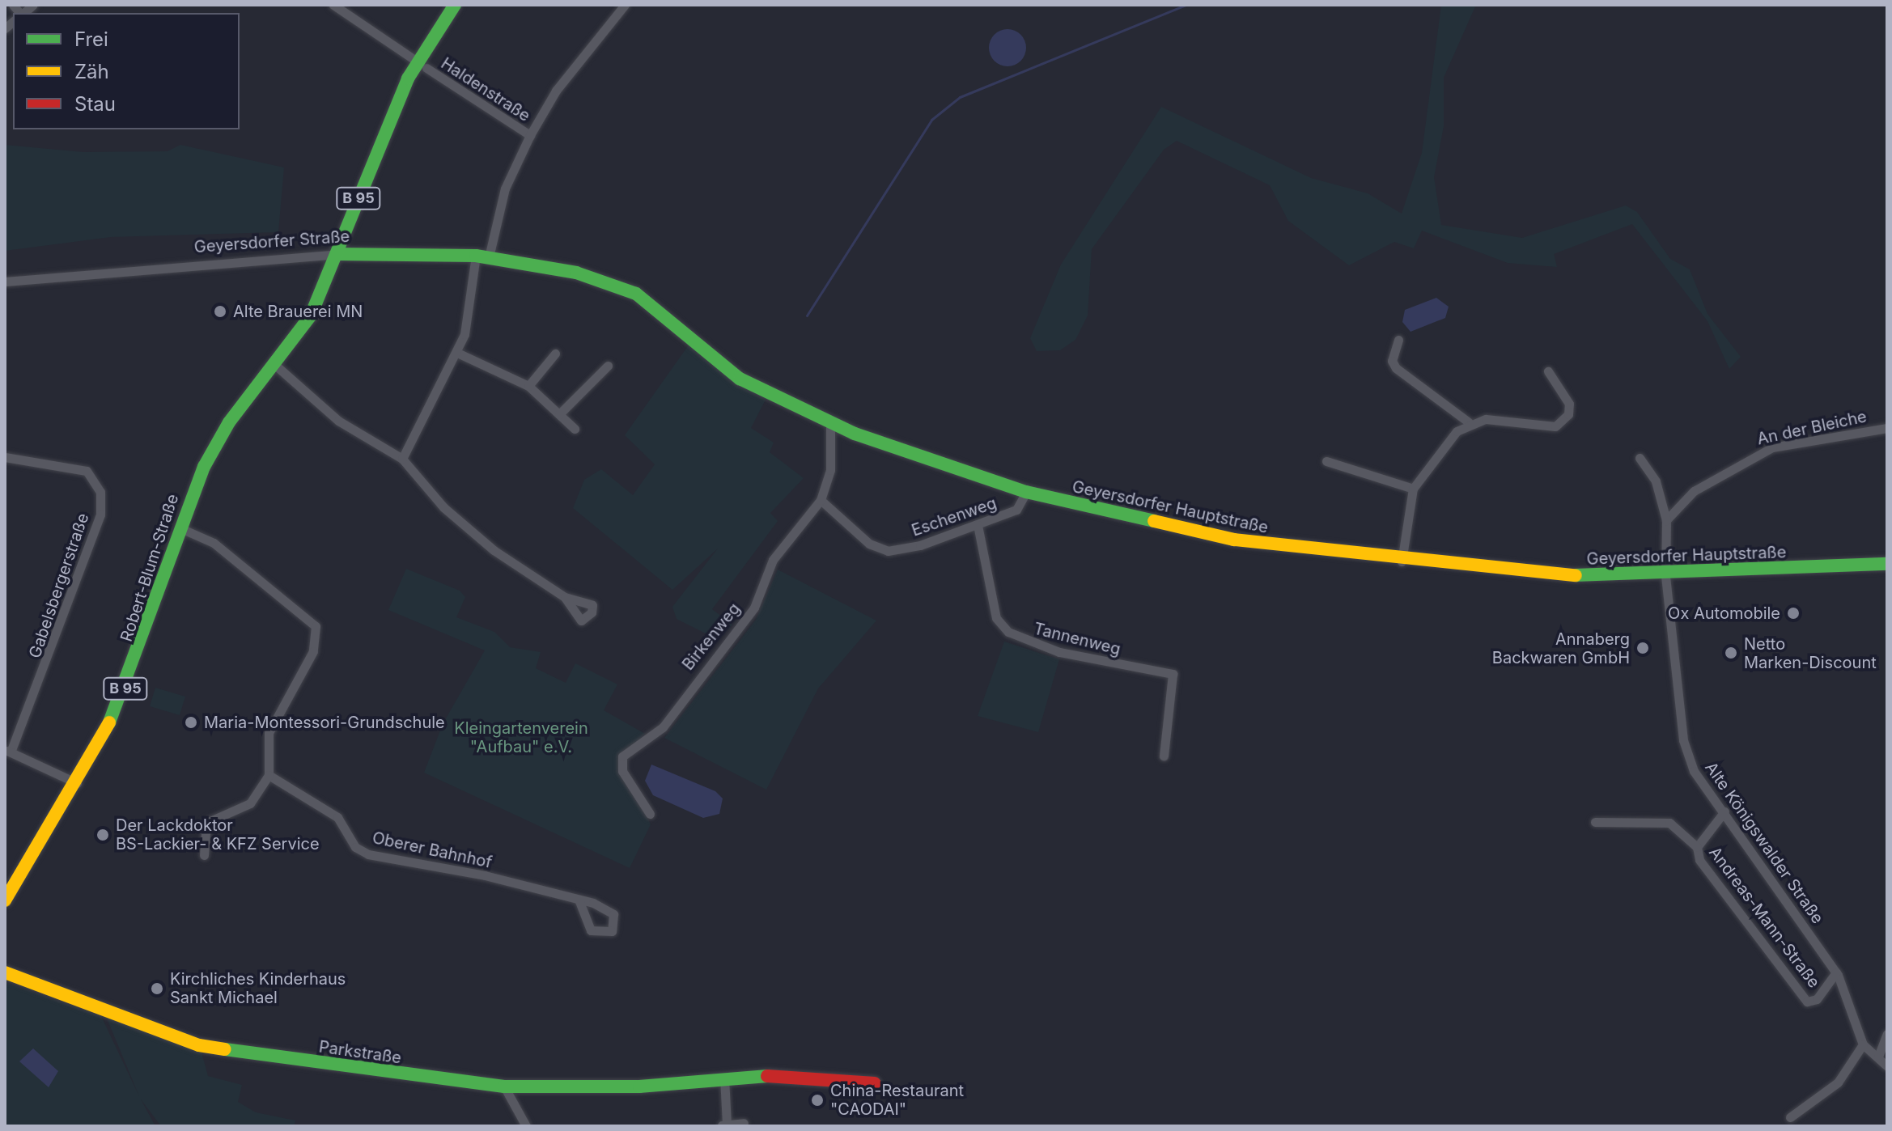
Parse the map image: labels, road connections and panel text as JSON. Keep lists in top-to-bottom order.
{
  "streets": {
    "main road": [
      "B 95",
      "Geyersdorfer Straße",
      "Geyersdorfer Hauptstraße",
      "Robert-Blum-Straße",
      "Parkstraße"
    ],
    "street": [
      "Haldenstraße",
      "An der Bleiche",
      "Eschenweg",
      "Gabelsbergerstraße",
      "Birkenweg",
      "Tannenweg",
      "Alte Königswalder Straße",
      "Oberer Bahnhof",
      "Andreas-Mann-Straße"
    ]
  },
  "crossings": [
    ["Haldenstraße", "B 95"],
    ["B 95", "Geyersdorfer Straße"],
    ["B 95", "Robert-Blum-Straße"],
    ["Geyersdorfer Straße", "Geyersdorfer Hauptstraße"],
    ["Geyersdorfer Straße", "Robert-Blum-Straße"],
    ["Geyersdorfer Hauptstraße", "Eschenweg"],
    ["Geyersdorfer Hauptstraße", "Birkenweg"],
    ["Geyersdorfer Hauptstraße", "Alte Königswalder Straße"],
    ["Eschenweg", "Birkenweg"],
    ["Eschenweg", "Tannenweg"],
    ["Alte Königswalder Straße", "Andreas-Mann-Straße"]
  ],
  "parks": ["Kleingartenverein \"Aufbau\" e.V."],
  "places": [
    "Alte Brauerei MN",
    "Ox Automobile",
    "Annaberg Backwaren GmbH",
    "Netto Marken-Discount",
    "Maria-Montessori-Grundschule",
    "Der Lackdoktor BS-Lackier- & KFZ Service",
    "Kirchliches Kinderhaus Sankt Michael",
    "China-Restaurant \"CAODAI\""
  ],
  "legend": ["Frei", "Zäh", "Stau"]
}
